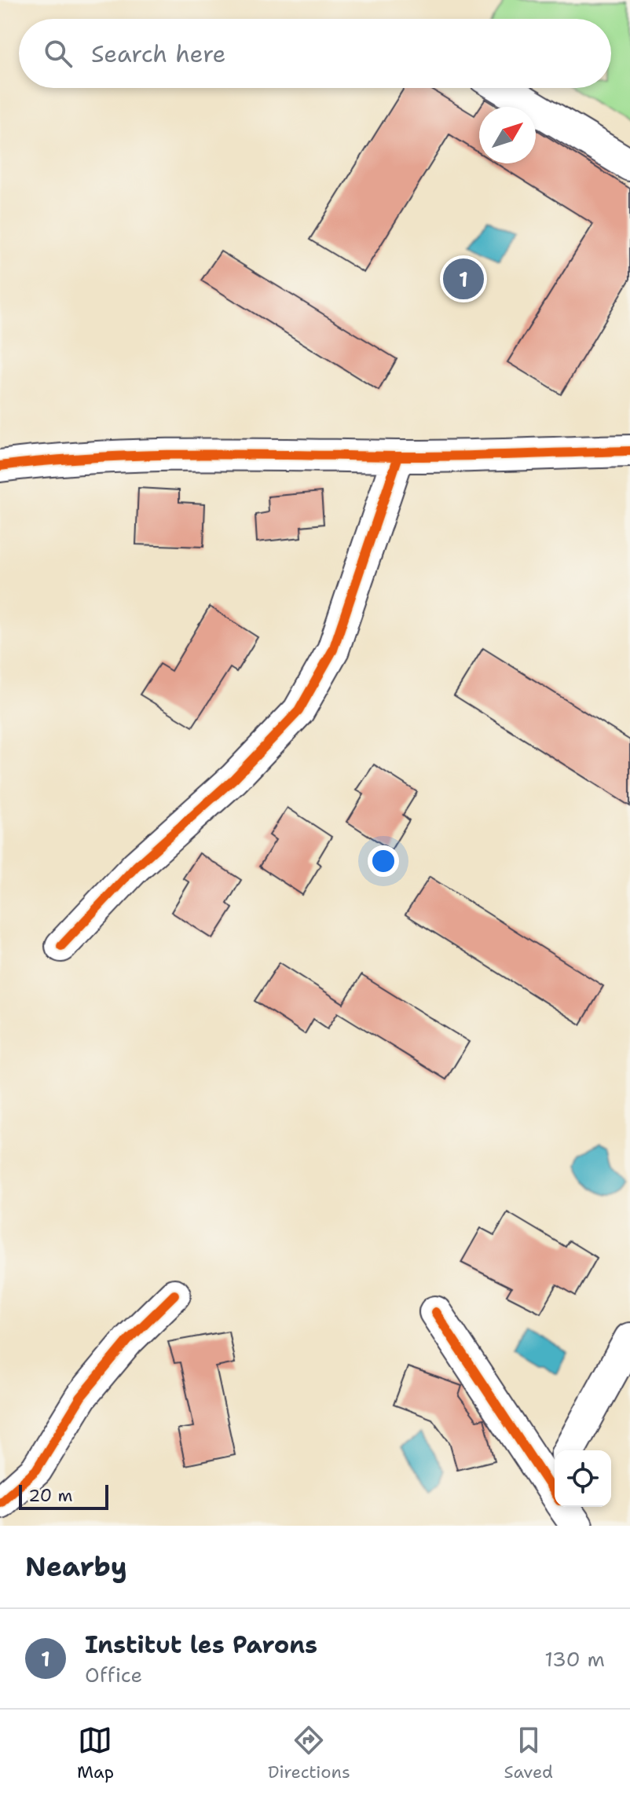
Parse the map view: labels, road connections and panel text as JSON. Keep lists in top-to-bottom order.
{
  "scale_bar": "20 m",
  "north": "top right",
  "page": {
    "search": "Search here",
    "pins": "1",
    "scale": "20 m",
    "heading": "Nearby",
    "list": [
      {
        "mark": "1",
        "name": "Institut les Parons",
        "note": "Office",
        "value": "130 m"
      }
    ],
    "nav": ["Map", "Directions", "Saved"]
  }
}
